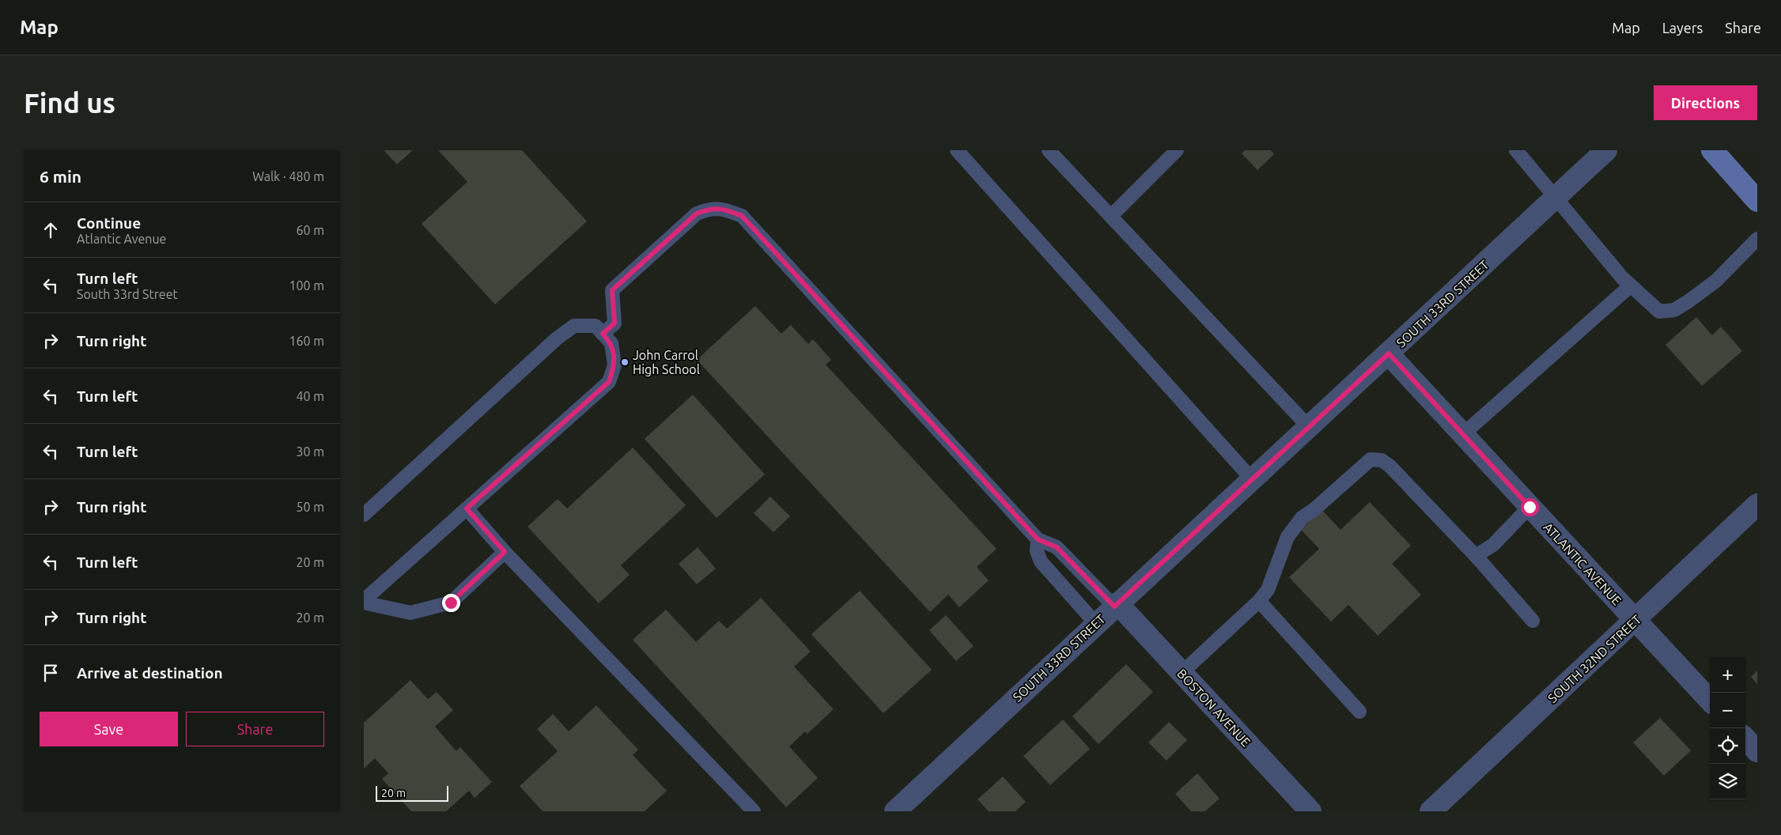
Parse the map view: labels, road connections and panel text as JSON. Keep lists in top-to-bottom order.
{
  "streets": {
    "street": [
      "SOUTH 33RD STREET",
      "ATLANTIC AVENUE",
      "SOUTH 32ND STREET",
      "BOSTON AVENUE"
    ]
  },
  "crossings": [
    ["SOUTH 33RD STREET", "ATLANTIC AVENUE"],
    ["SOUTH 33RD STREET", "BOSTON AVENUE"],
    ["ATLANTIC AVENUE", "SOUTH 32ND STREET"]
  ],
  "places": ["John Carrol High School"],
  "scale_bar": "20 m",
  "page": {
    "header": "Map",
    "nav": ["Map", "Layers", "Share"],
    "buttons": [
      "Directions",
      ["Save", "Share"]
    ],
    "title": "Find us",
    "heading": ["6 min", "Walk · 480 m"],
    "list": [
      ["Continue", "Atlantic Avenue", "60 m"],
      ["Turn left", "South 33rd Street", "100 m"],
      ["Turn right", "160 m"],
      ["Turn left", "40 m"],
      ["Turn left", "30 m"],
      ["Turn right", "50 m"],
      ["Turn left", "20 m"],
      ["Turn right", "20 m"],
      "Arrive at destination"
    ],
    "map_buttons": ["+", "−"],
    "scale": "20 m"
  }
}
